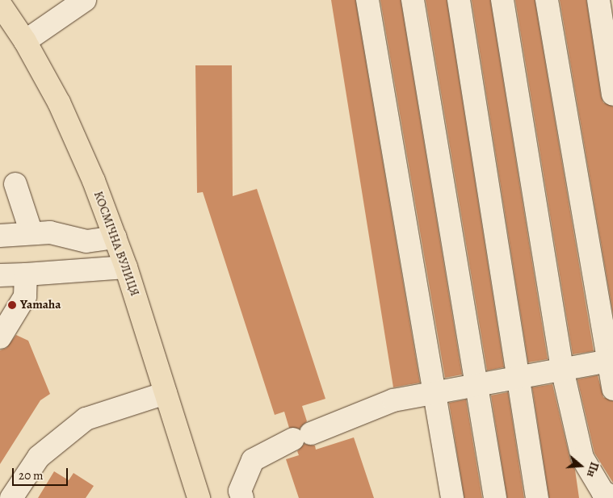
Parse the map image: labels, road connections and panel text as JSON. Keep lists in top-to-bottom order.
{
  "streets": {
    "main road": ["КОСМІЧНА ВУЛИЦЯ"]
  },
  "places": ["Yamaha"],
  "scale_bar": "20 m",
  "north": "right"
}
